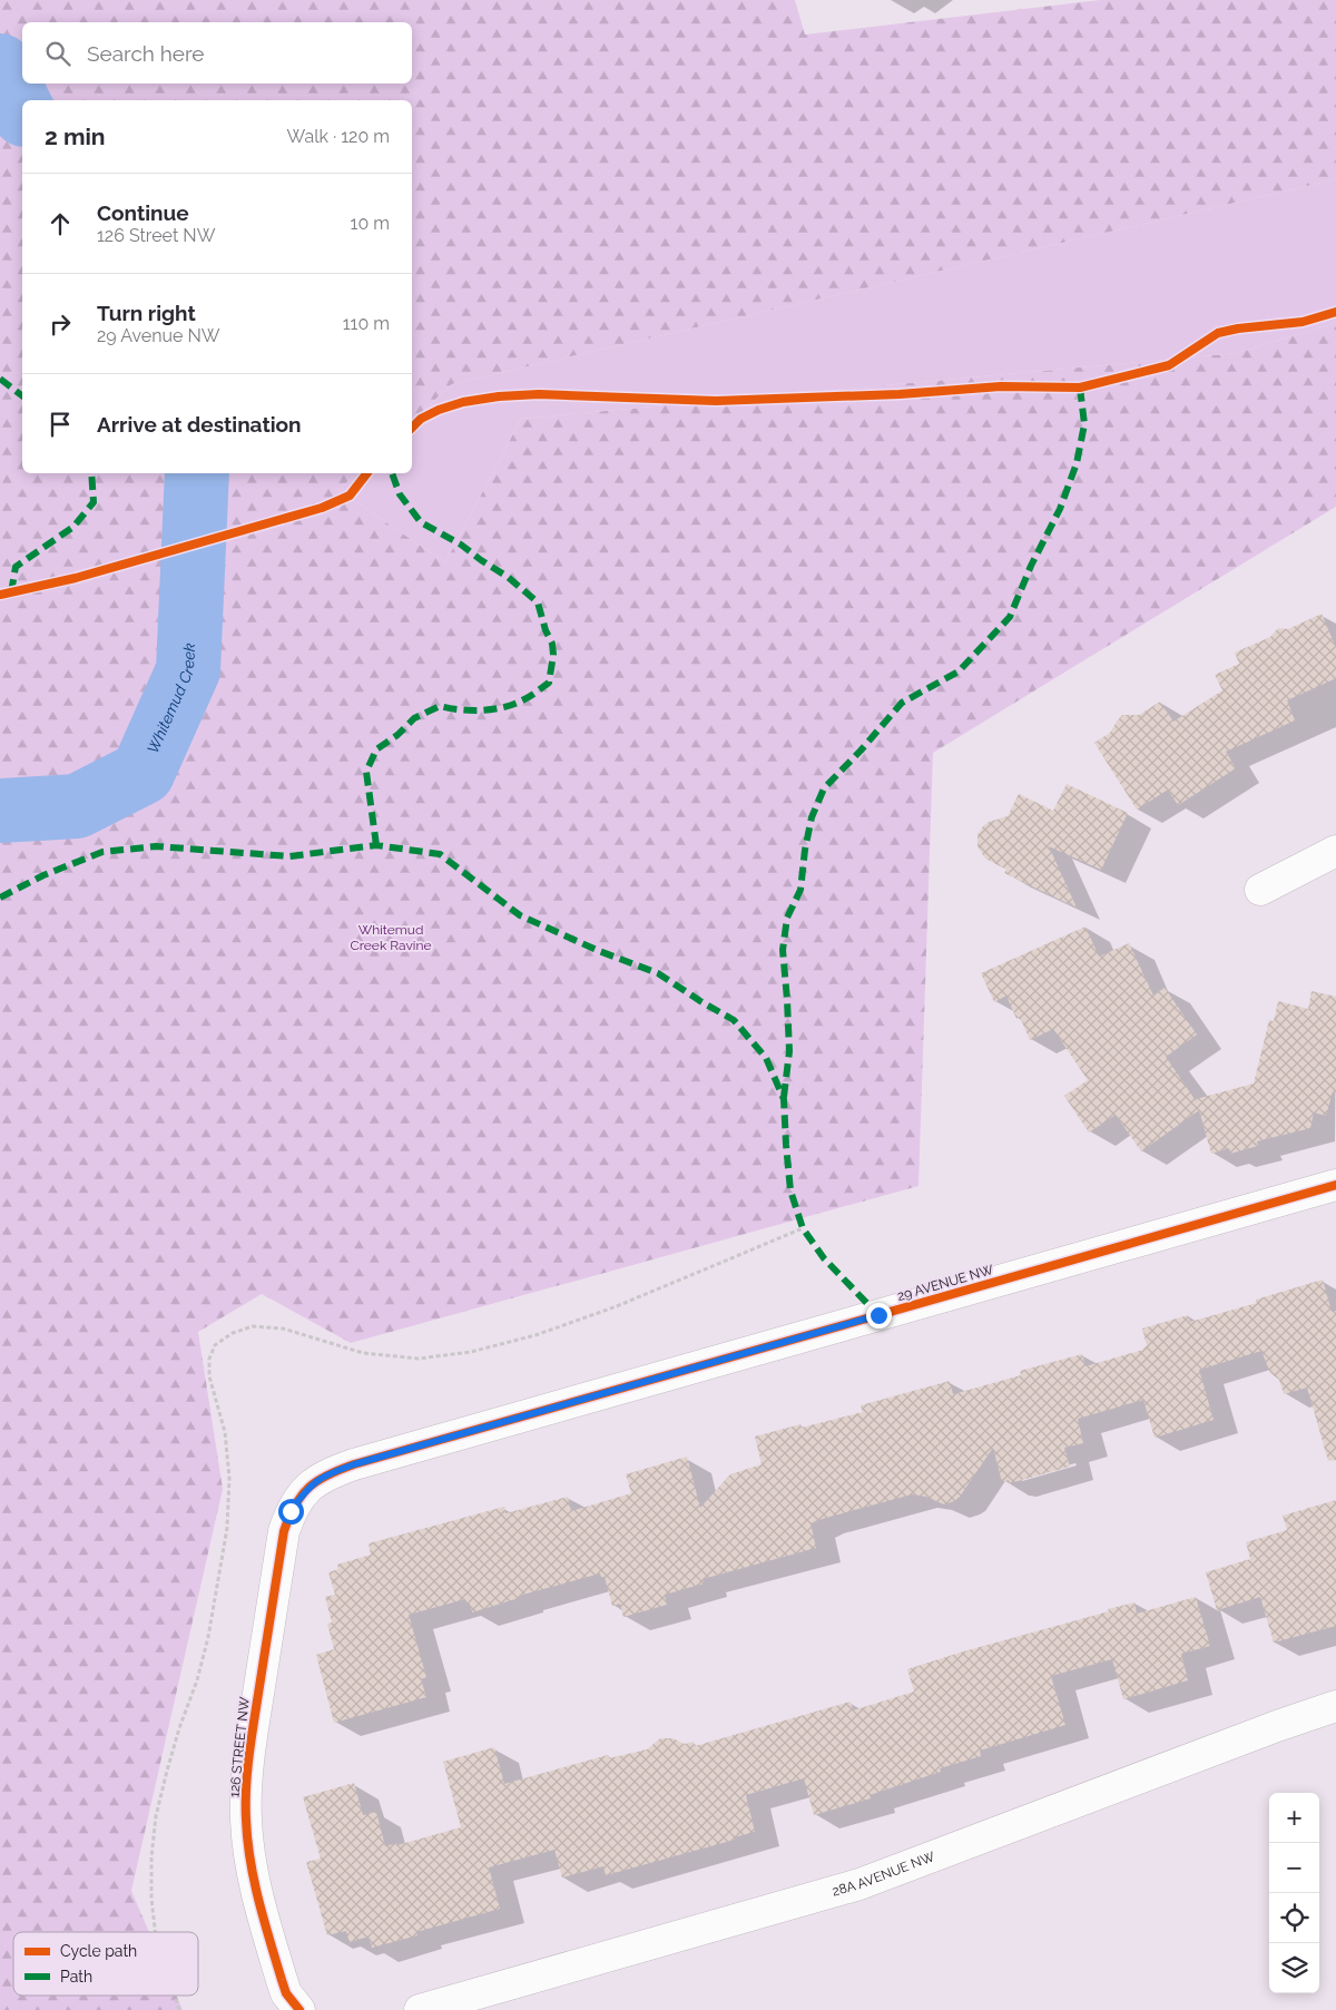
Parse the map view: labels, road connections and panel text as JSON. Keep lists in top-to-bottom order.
{
  "streets": {
    "street": ["29 AVENUE NW", "126 STREET NW", "28A AVENUE NW"]
  },
  "crossings": [
    ["29 AVENUE NW", "126 STREET NW"]
  ],
  "water": ["Whitemud Creek"],
  "parks": ["Whitemud Creek Ravine"],
  "legend": ["Cycle path", "Path"],
  "page": {
    "search": "Search here",
    "heading": ["2 min", "Walk · 120 m"],
    "list": [
      ["Continue", "126 Street NW", "10 m"],
      ["Turn right", "29 Avenue NW", "110 m"],
      "Arrive at destination"
    ],
    "map_buttons": ["+", "−"]
  }
}
